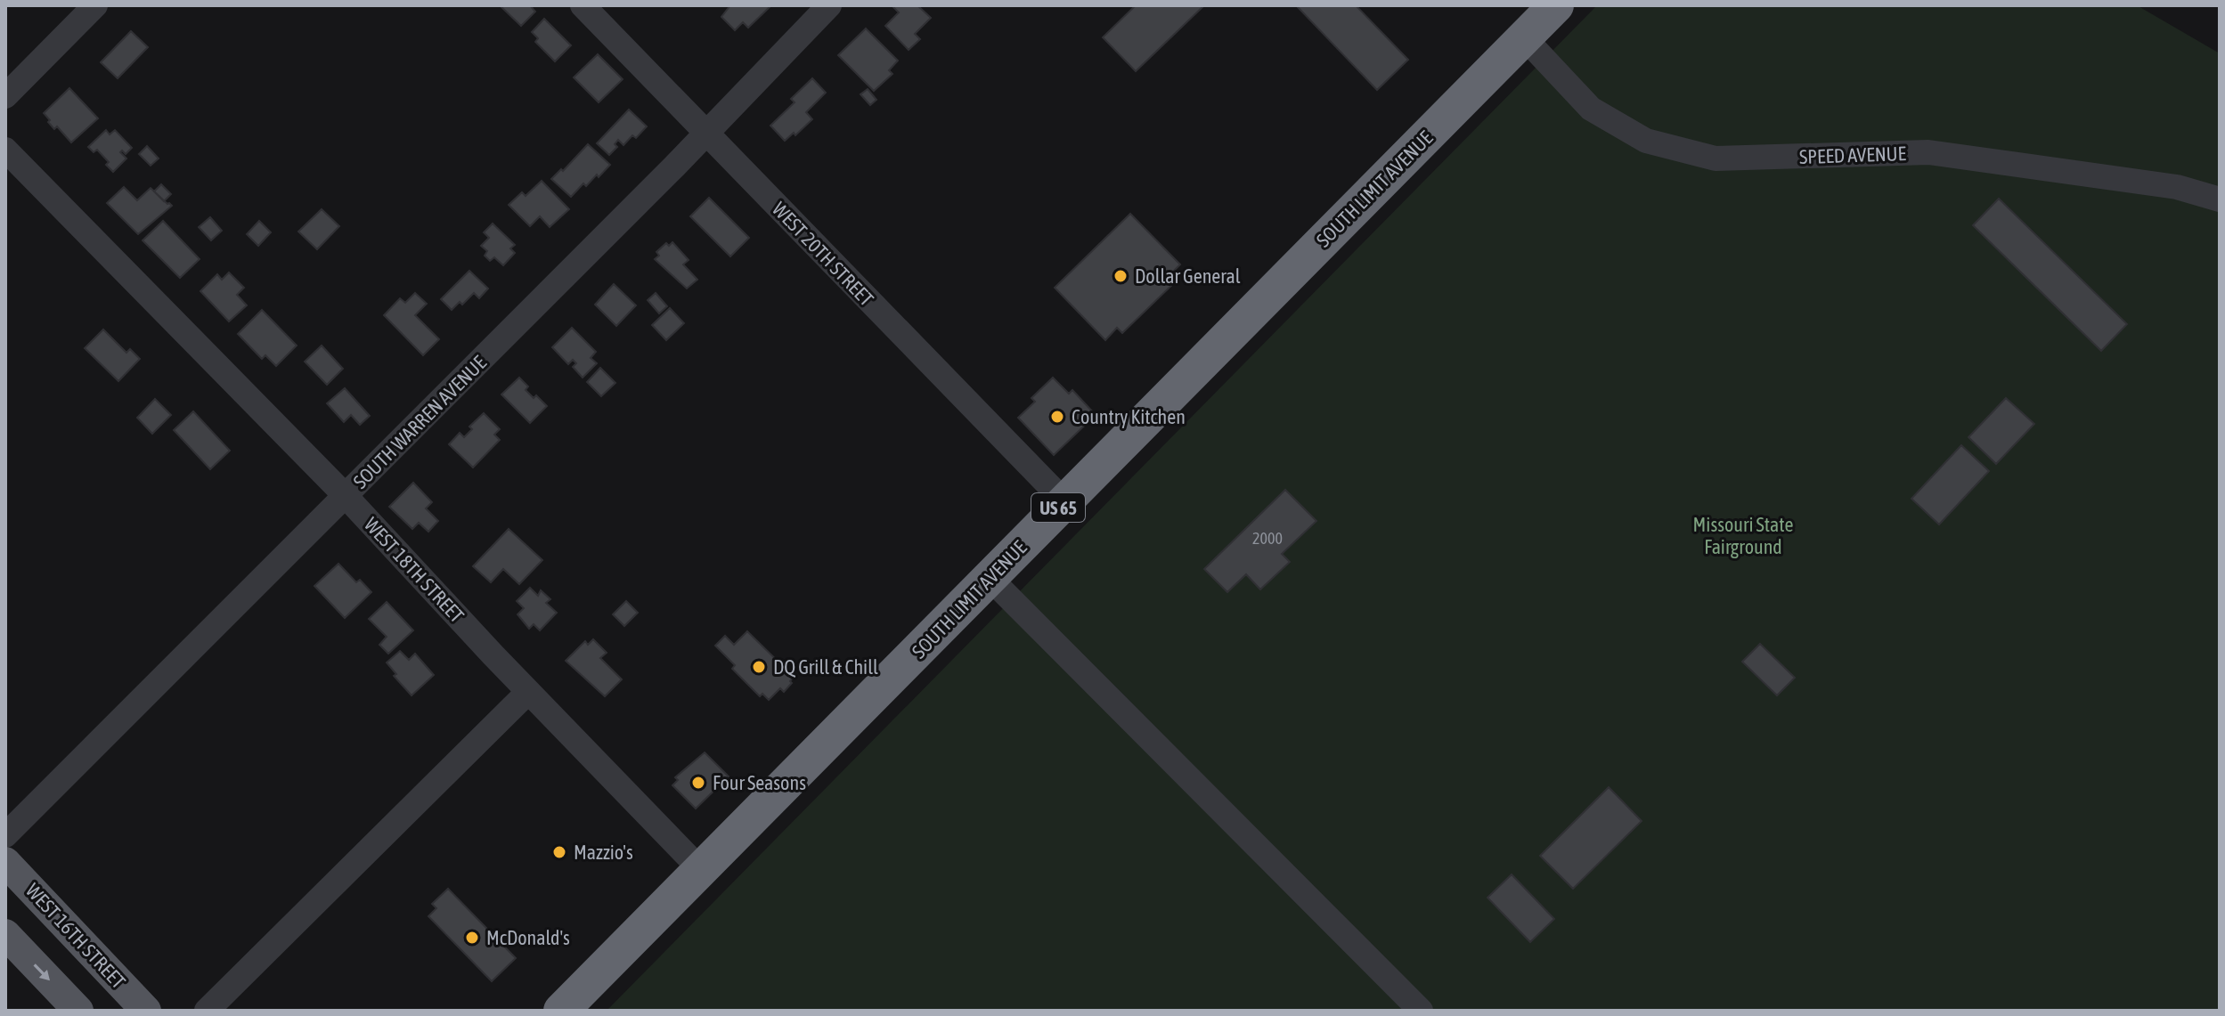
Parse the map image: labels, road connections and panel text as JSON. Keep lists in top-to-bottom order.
{
  "streets": {
    "highway": ["SOUTH LIMIT AVENUE", "US 65"],
    "main road": ["WEST 16TH STREET"],
    "street": [
      "SPEED AVENUE",
      "WEST 20TH STREET",
      "SOUTH WARREN AVENUE",
      "WEST 18TH STREET"
    ]
  },
  "crossings": [
    ["SPEED AVENUE", "SOUTH LIMIT AVENUE"],
    ["SOUTH LIMIT AVENUE", "WEST 20TH STREET"],
    ["SOUTH LIMIT AVENUE", "WEST 18TH STREET"],
    ["WEST 20TH STREET", "SOUTH WARREN AVENUE"],
    ["SOUTH WARREN AVENUE", "WEST 18TH STREET"]
  ],
  "parks": ["Missouri State Fairground"],
  "places": [
    "Dollar General",
    "Country Kitchen",
    "DQ Grill & Chill",
    "Four Seasons",
    "Mazzio's",
    "McDonald's"
  ],
  "house_numbers": ["2000"]
}
